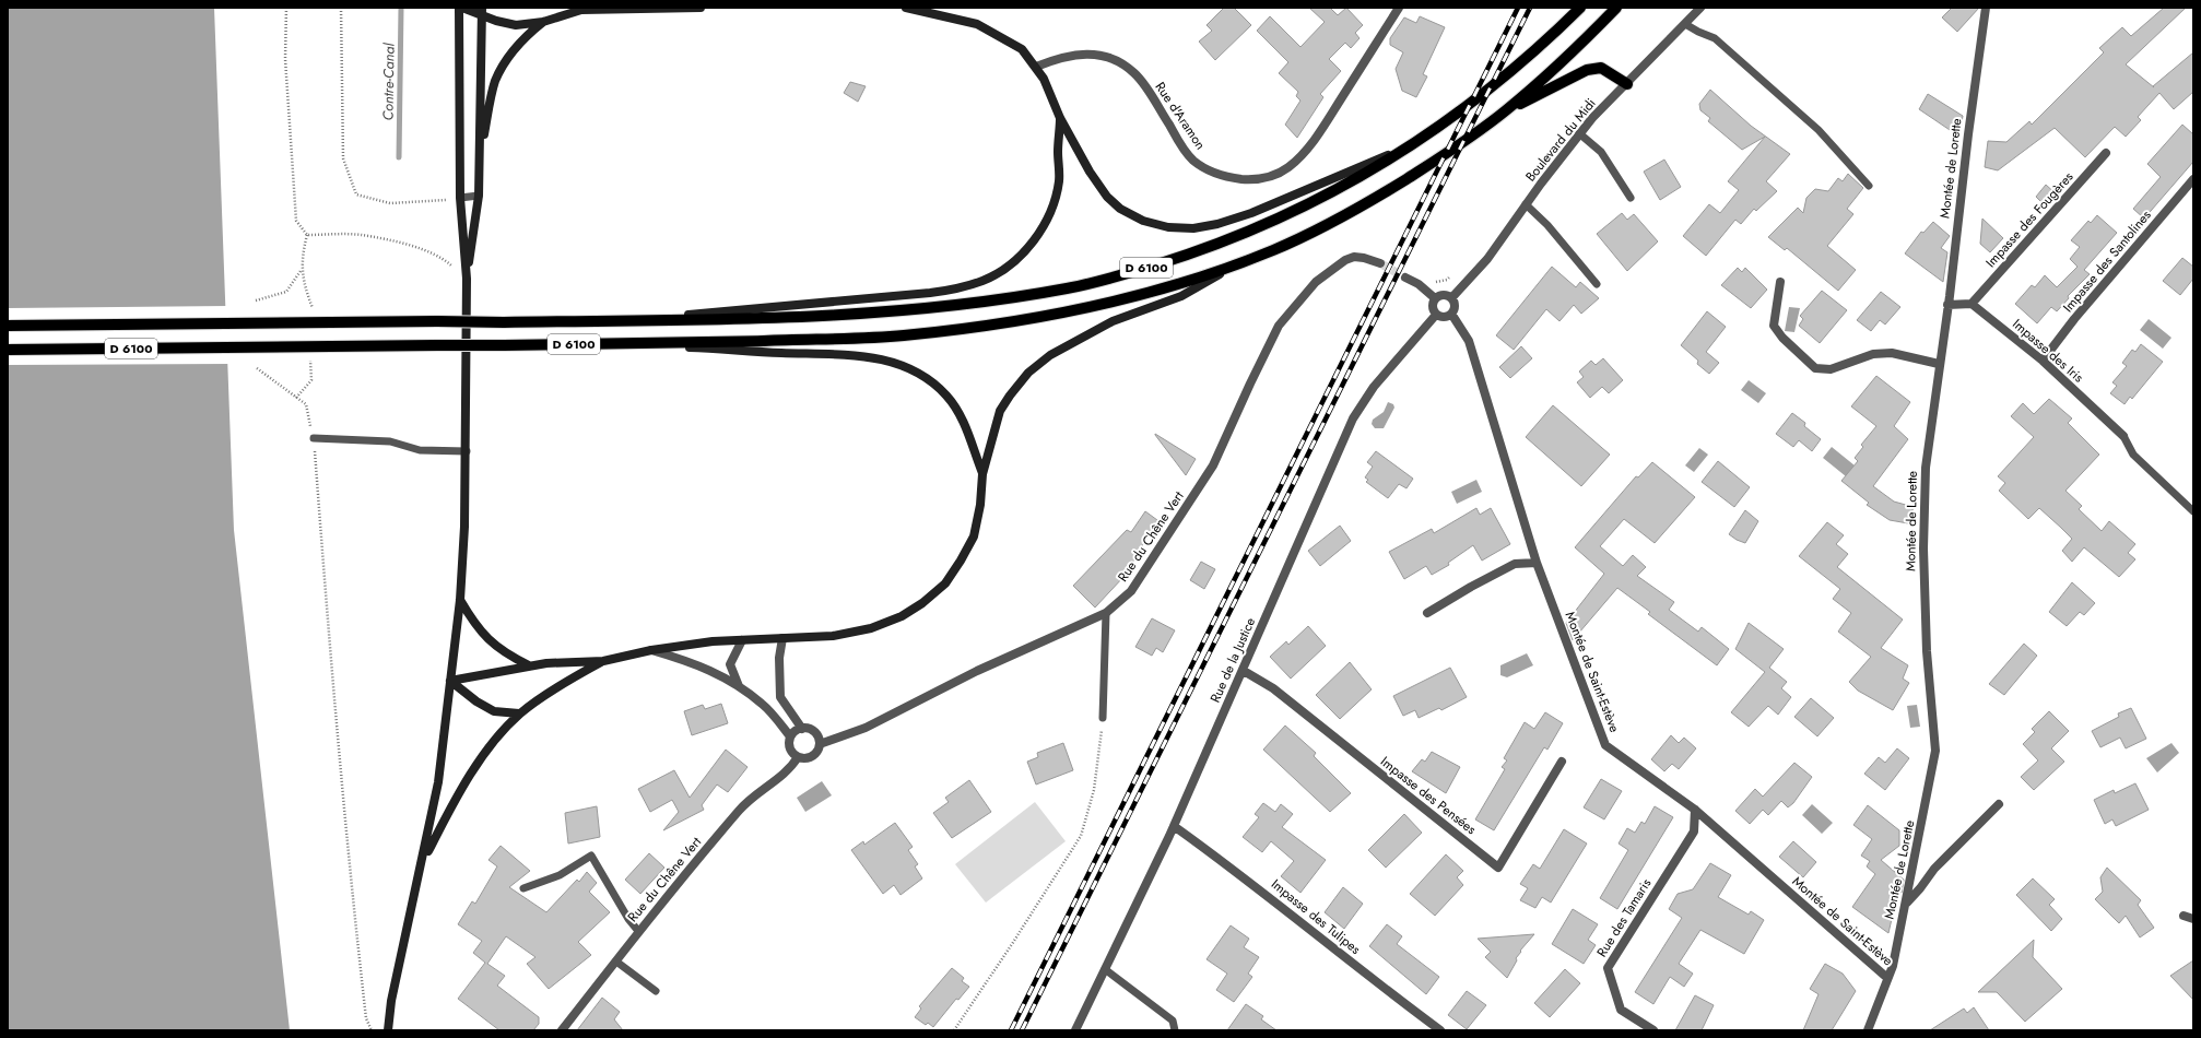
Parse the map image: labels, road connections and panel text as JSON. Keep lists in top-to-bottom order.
{
  "streets": {
    "main road": ["D 6100"],
    "street": [
      "Rue d'Aramon",
      "Boulevard du Midi",
      "Montée de Lorette",
      "Impasse des Fougères",
      "Impasse des Santolines",
      "Impasse des Iris",
      "Rue du Chêne Vert",
      "Rue de la Justice",
      "Montée de Saint-Estève",
      "Impasse des Pensées",
      "Impasse des Tulipes",
      "Rue des Tamaris"
    ]
  },
  "crossings": [
    ["Boulevard du Midi", "Rue de la Justice"],
    ["Boulevard du Midi", "Montée de Saint-Estève"],
    ["Montée de Lorette", "Montée de Saint-Estève"],
    ["Impasse des Fougères", "Impasse des Iris"],
    ["Impasse des Santolines", "Impasse des Iris"],
    ["Rue de la Justice", "Montée de Saint-Estève"],
    ["Rue de la Justice", "Impasse des Pensées"],
    ["Rue de la Justice", "Impasse des Tulipes"],
    ["Montée de Saint-Estève", "Rue des Tamaris"]
  ],
  "water": ["Contre-Canal"]
}
